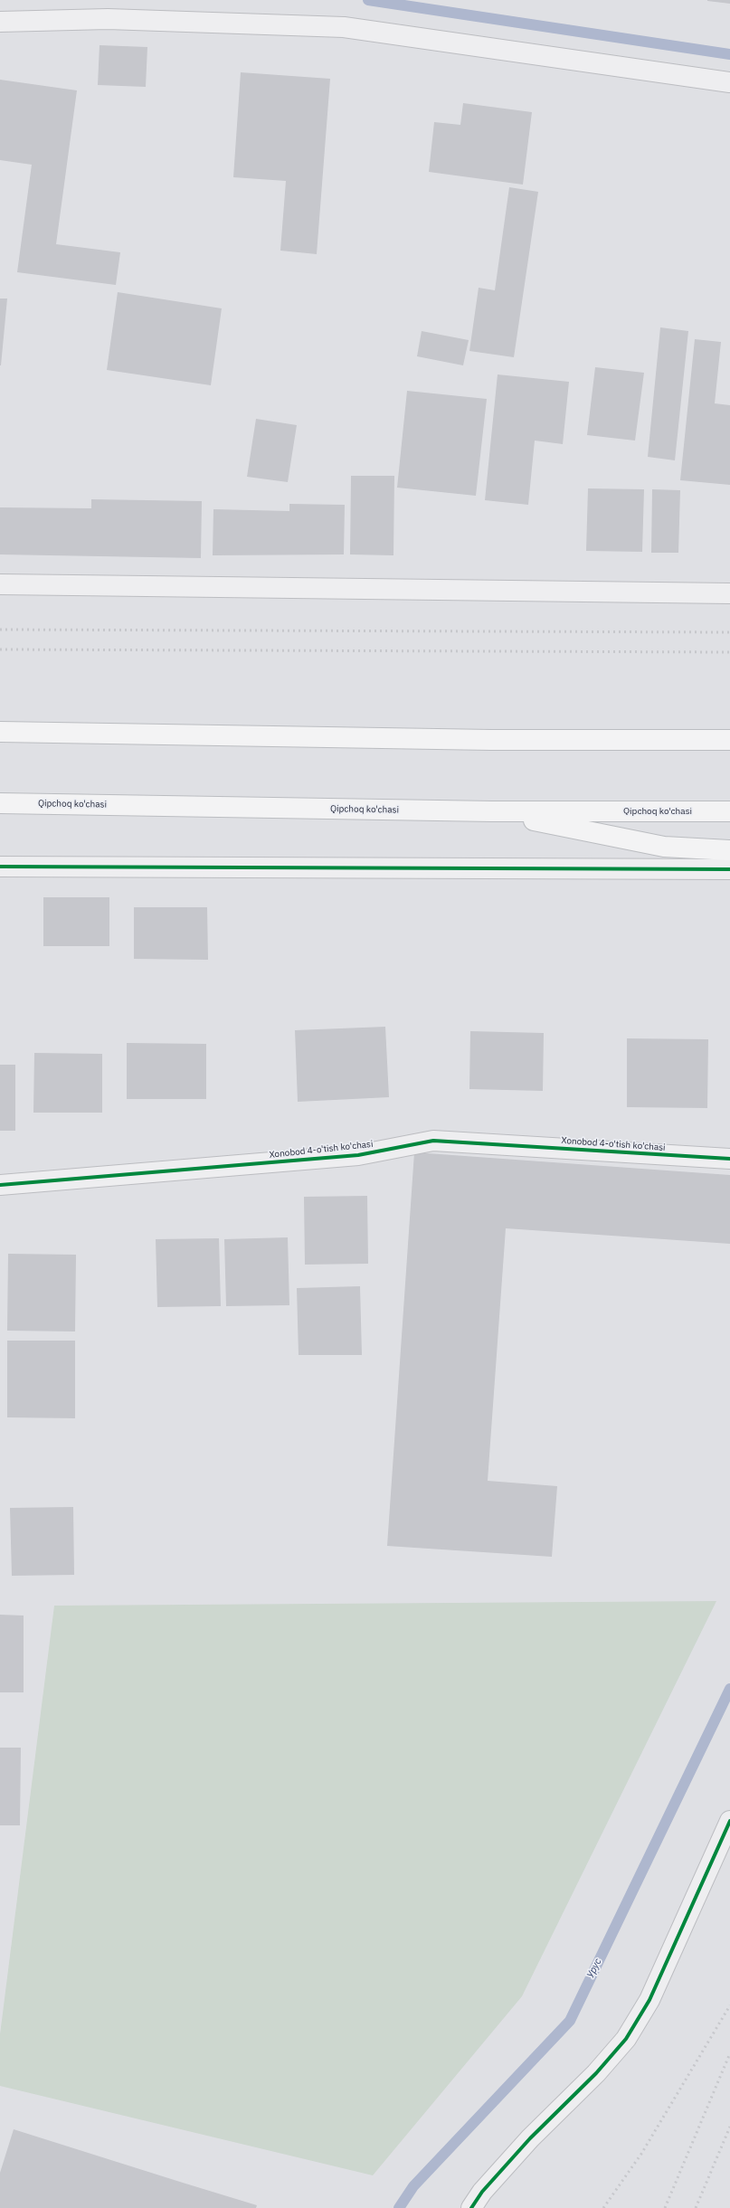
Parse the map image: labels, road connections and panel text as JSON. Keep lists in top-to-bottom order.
{
  "streets": {
    "main road": ["Qipchoq ko'chasi"],
    "street": ["Xonobod 4-o'tish ko'chasi"]
  },
  "water": ["Урус"]
}
